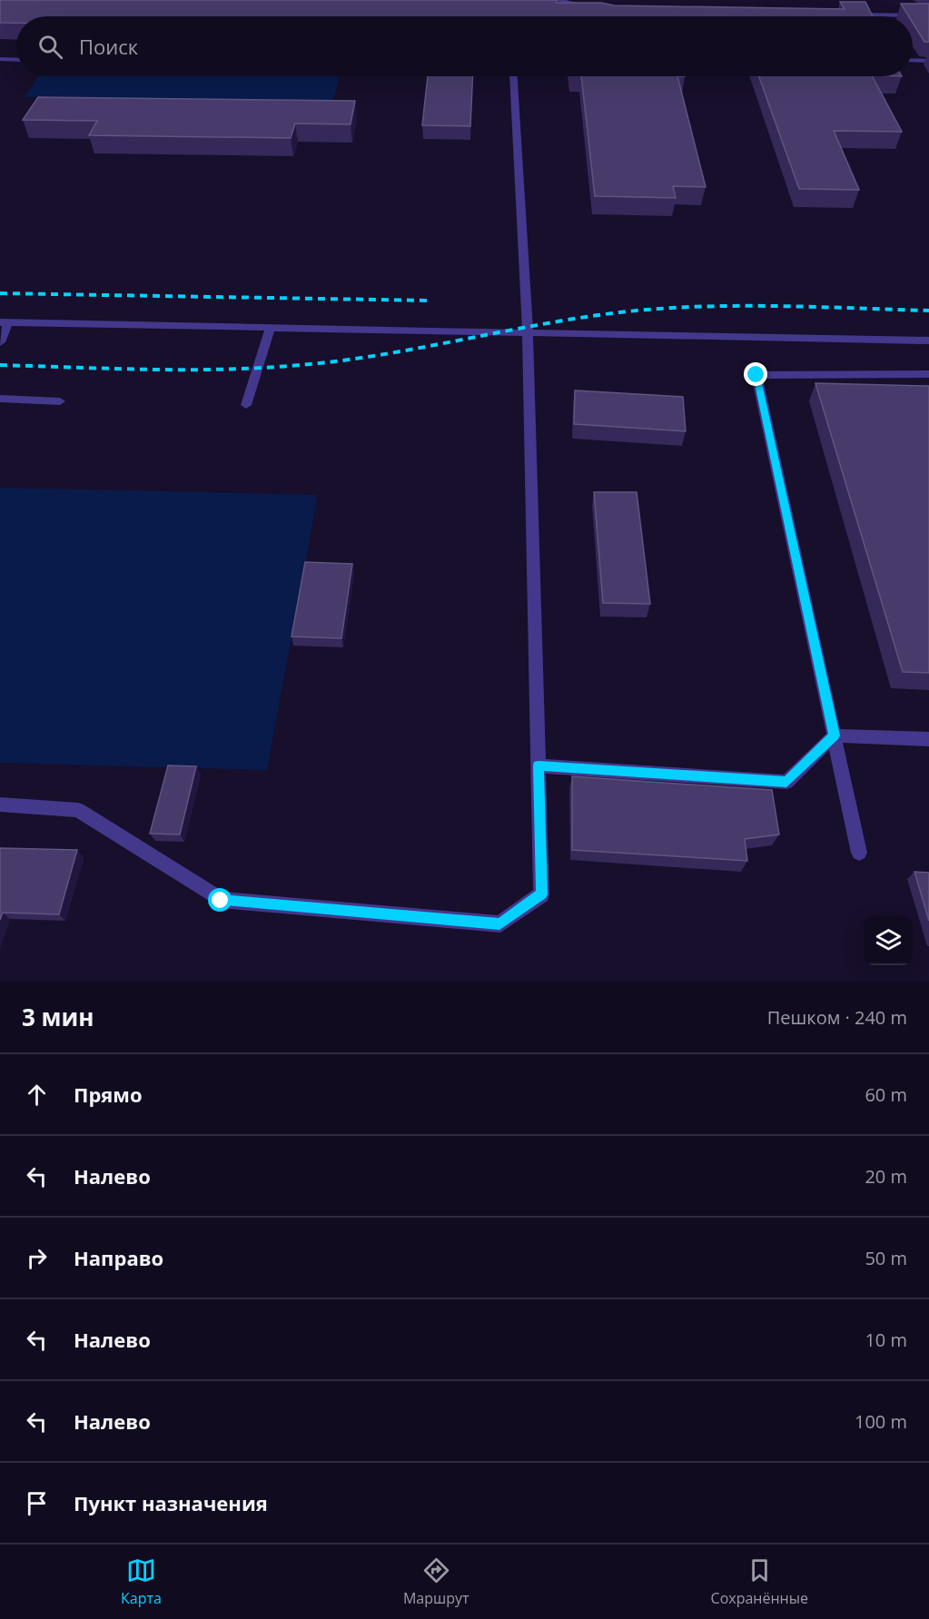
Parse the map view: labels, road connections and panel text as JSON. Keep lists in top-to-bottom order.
{
  "page": {
    "search": "Поиск",
    "heading": ["3 мин", "Пешком · 240 m"],
    "list": [
      ["Прямо", "60 m"],
      ["Налево", "20 m"],
      ["Направо", "50 m"],
      ["Налево", "10 m"],
      ["Налево", "100 m"],
      "Пункт назначения"
    ],
    "nav": ["Карта", "Маршрут", "Сохранённые"]
  }
}
